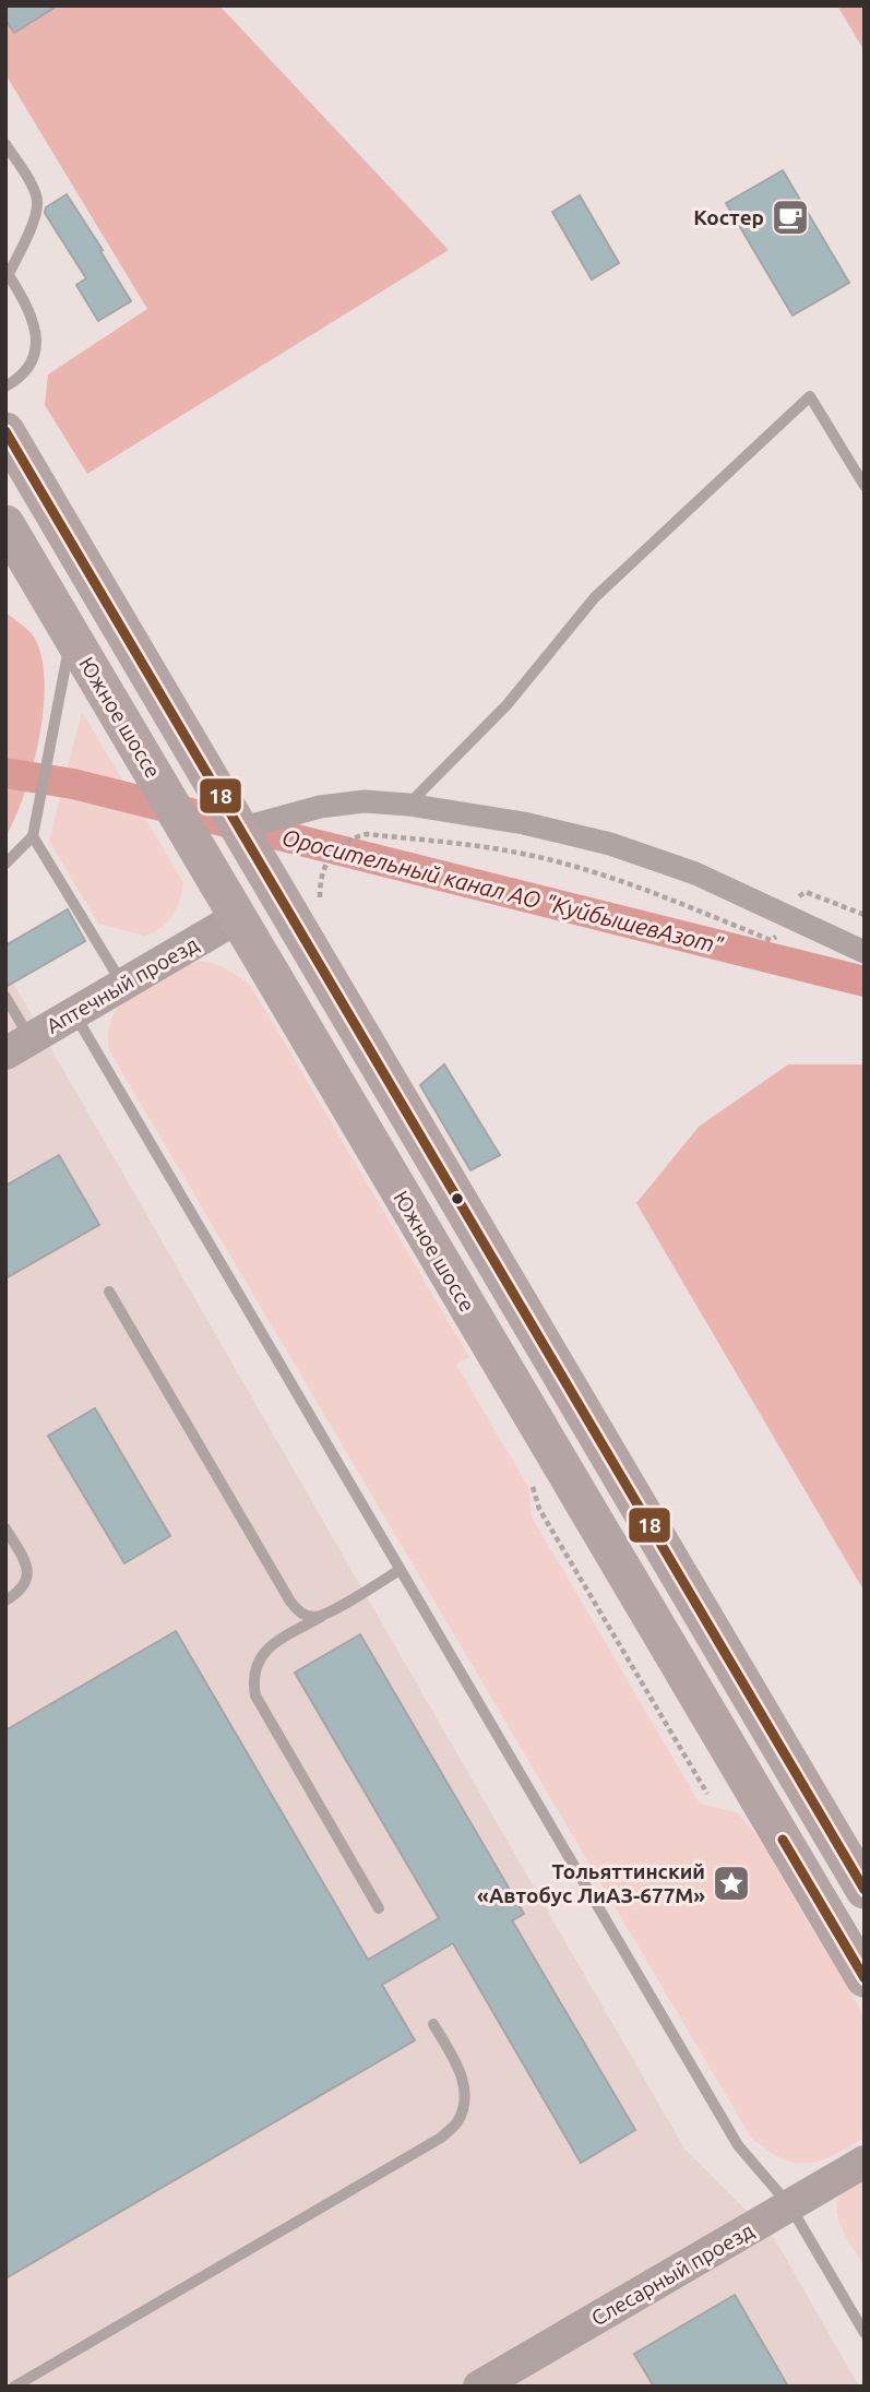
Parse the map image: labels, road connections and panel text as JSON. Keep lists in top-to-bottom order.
{
  "streets": {
    "main road": ["Южное шоссе"],
    "street": ["Аптечный проезд", "Слесарный проезд"]
  },
  "crossings": [
    ["Южное шоссе", "Аптечный проезд"]
  ],
  "water": ["Оросительный канал АО \"КуйбышевАзот\""],
  "places": {
    "cafe": ["Костер"],
    "place": ["Тольяттинский «Автобус ЛиАЗ-677М»"]
  },
  "lines": ["transit line 18"]
}
